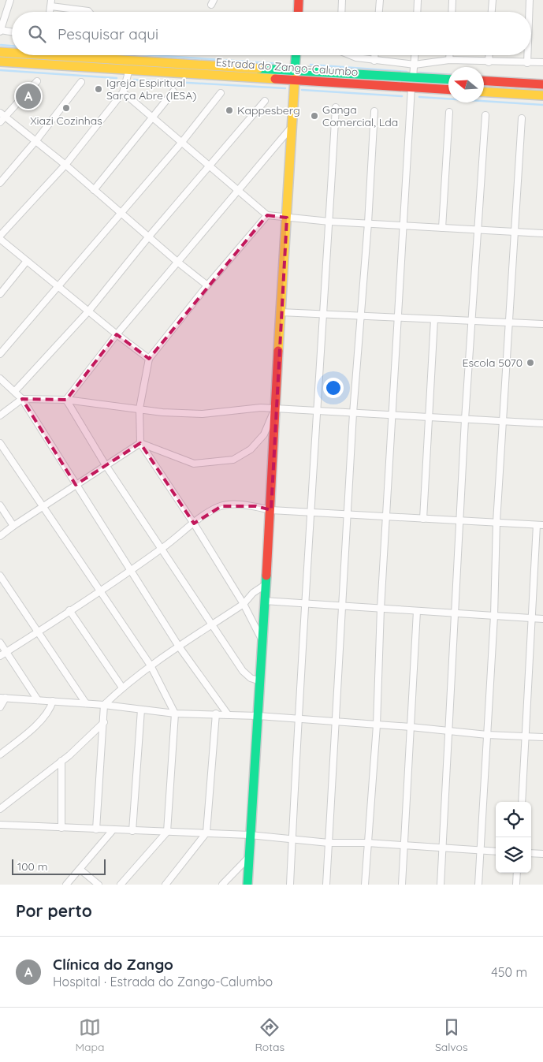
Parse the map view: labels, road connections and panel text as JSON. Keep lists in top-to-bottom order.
{
  "streets": {
    "main road": ["Estrada do Zango-Calumbo"]
  },
  "places": [
    "Igreja Espiritual Sarça Abre (IESA)",
    "Xiazi Cozinhas",
    "Kappesberg",
    "Ganga Comercial, Lda",
    "Escola 5070"
  ],
  "scale_bar": "100 m",
  "north": "left",
  "page": {
    "search": "Pesquisar aqui",
    "pins": "A",
    "scale": "100 m",
    "heading": "Por perto",
    "list": [
      {
        "mark": "A",
        "name": "Clínica do Zango",
        "note": "Hospital · Estrada do Zango-Calumbo",
        "value": "450 m"
      }
    ],
    "nav": ["Mapa", "Rotas", "Salvos"]
  }
}
